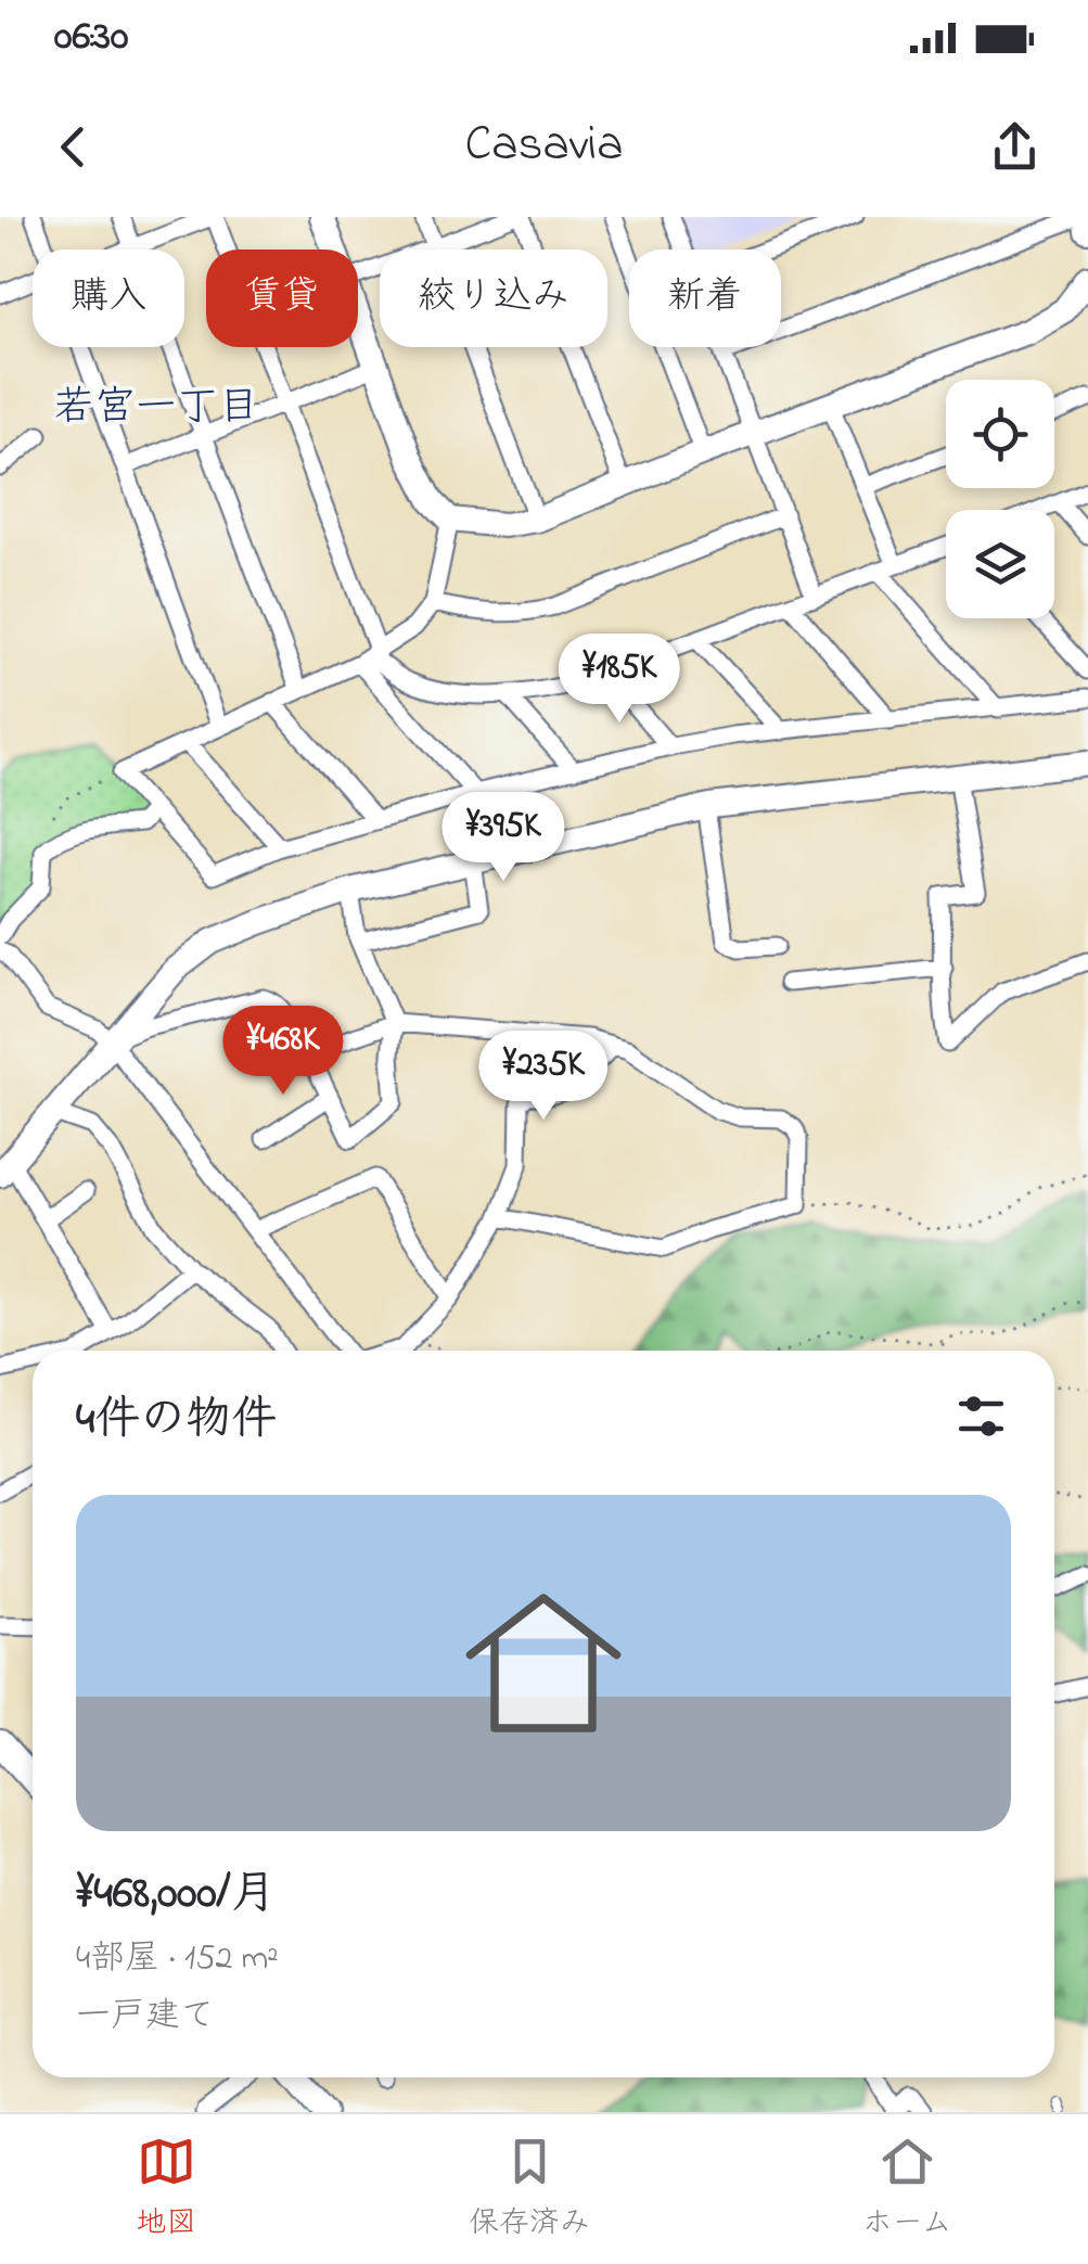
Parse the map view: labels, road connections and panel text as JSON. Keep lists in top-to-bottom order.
{
  "districts": ["若宮一丁目"],
  "page": {
    "status": "06:30",
    "header": "Casavia",
    "chip": [
      "購入",
      "賃貸",
      "絞り込み",
      "新着"
    ],
    "price": [
      "¥185K",
      "¥395K",
      "¥468K",
      "¥235K"
    ],
    "heading": "4件の物件",
    "list": [
      {
        "name": "¥468,000/月",
        "note": "4部屋 · 152 m² · 一戸建て"
      }
    ],
    "tabs": ["地図", "保存済み", "ホーム"]
  }
}
